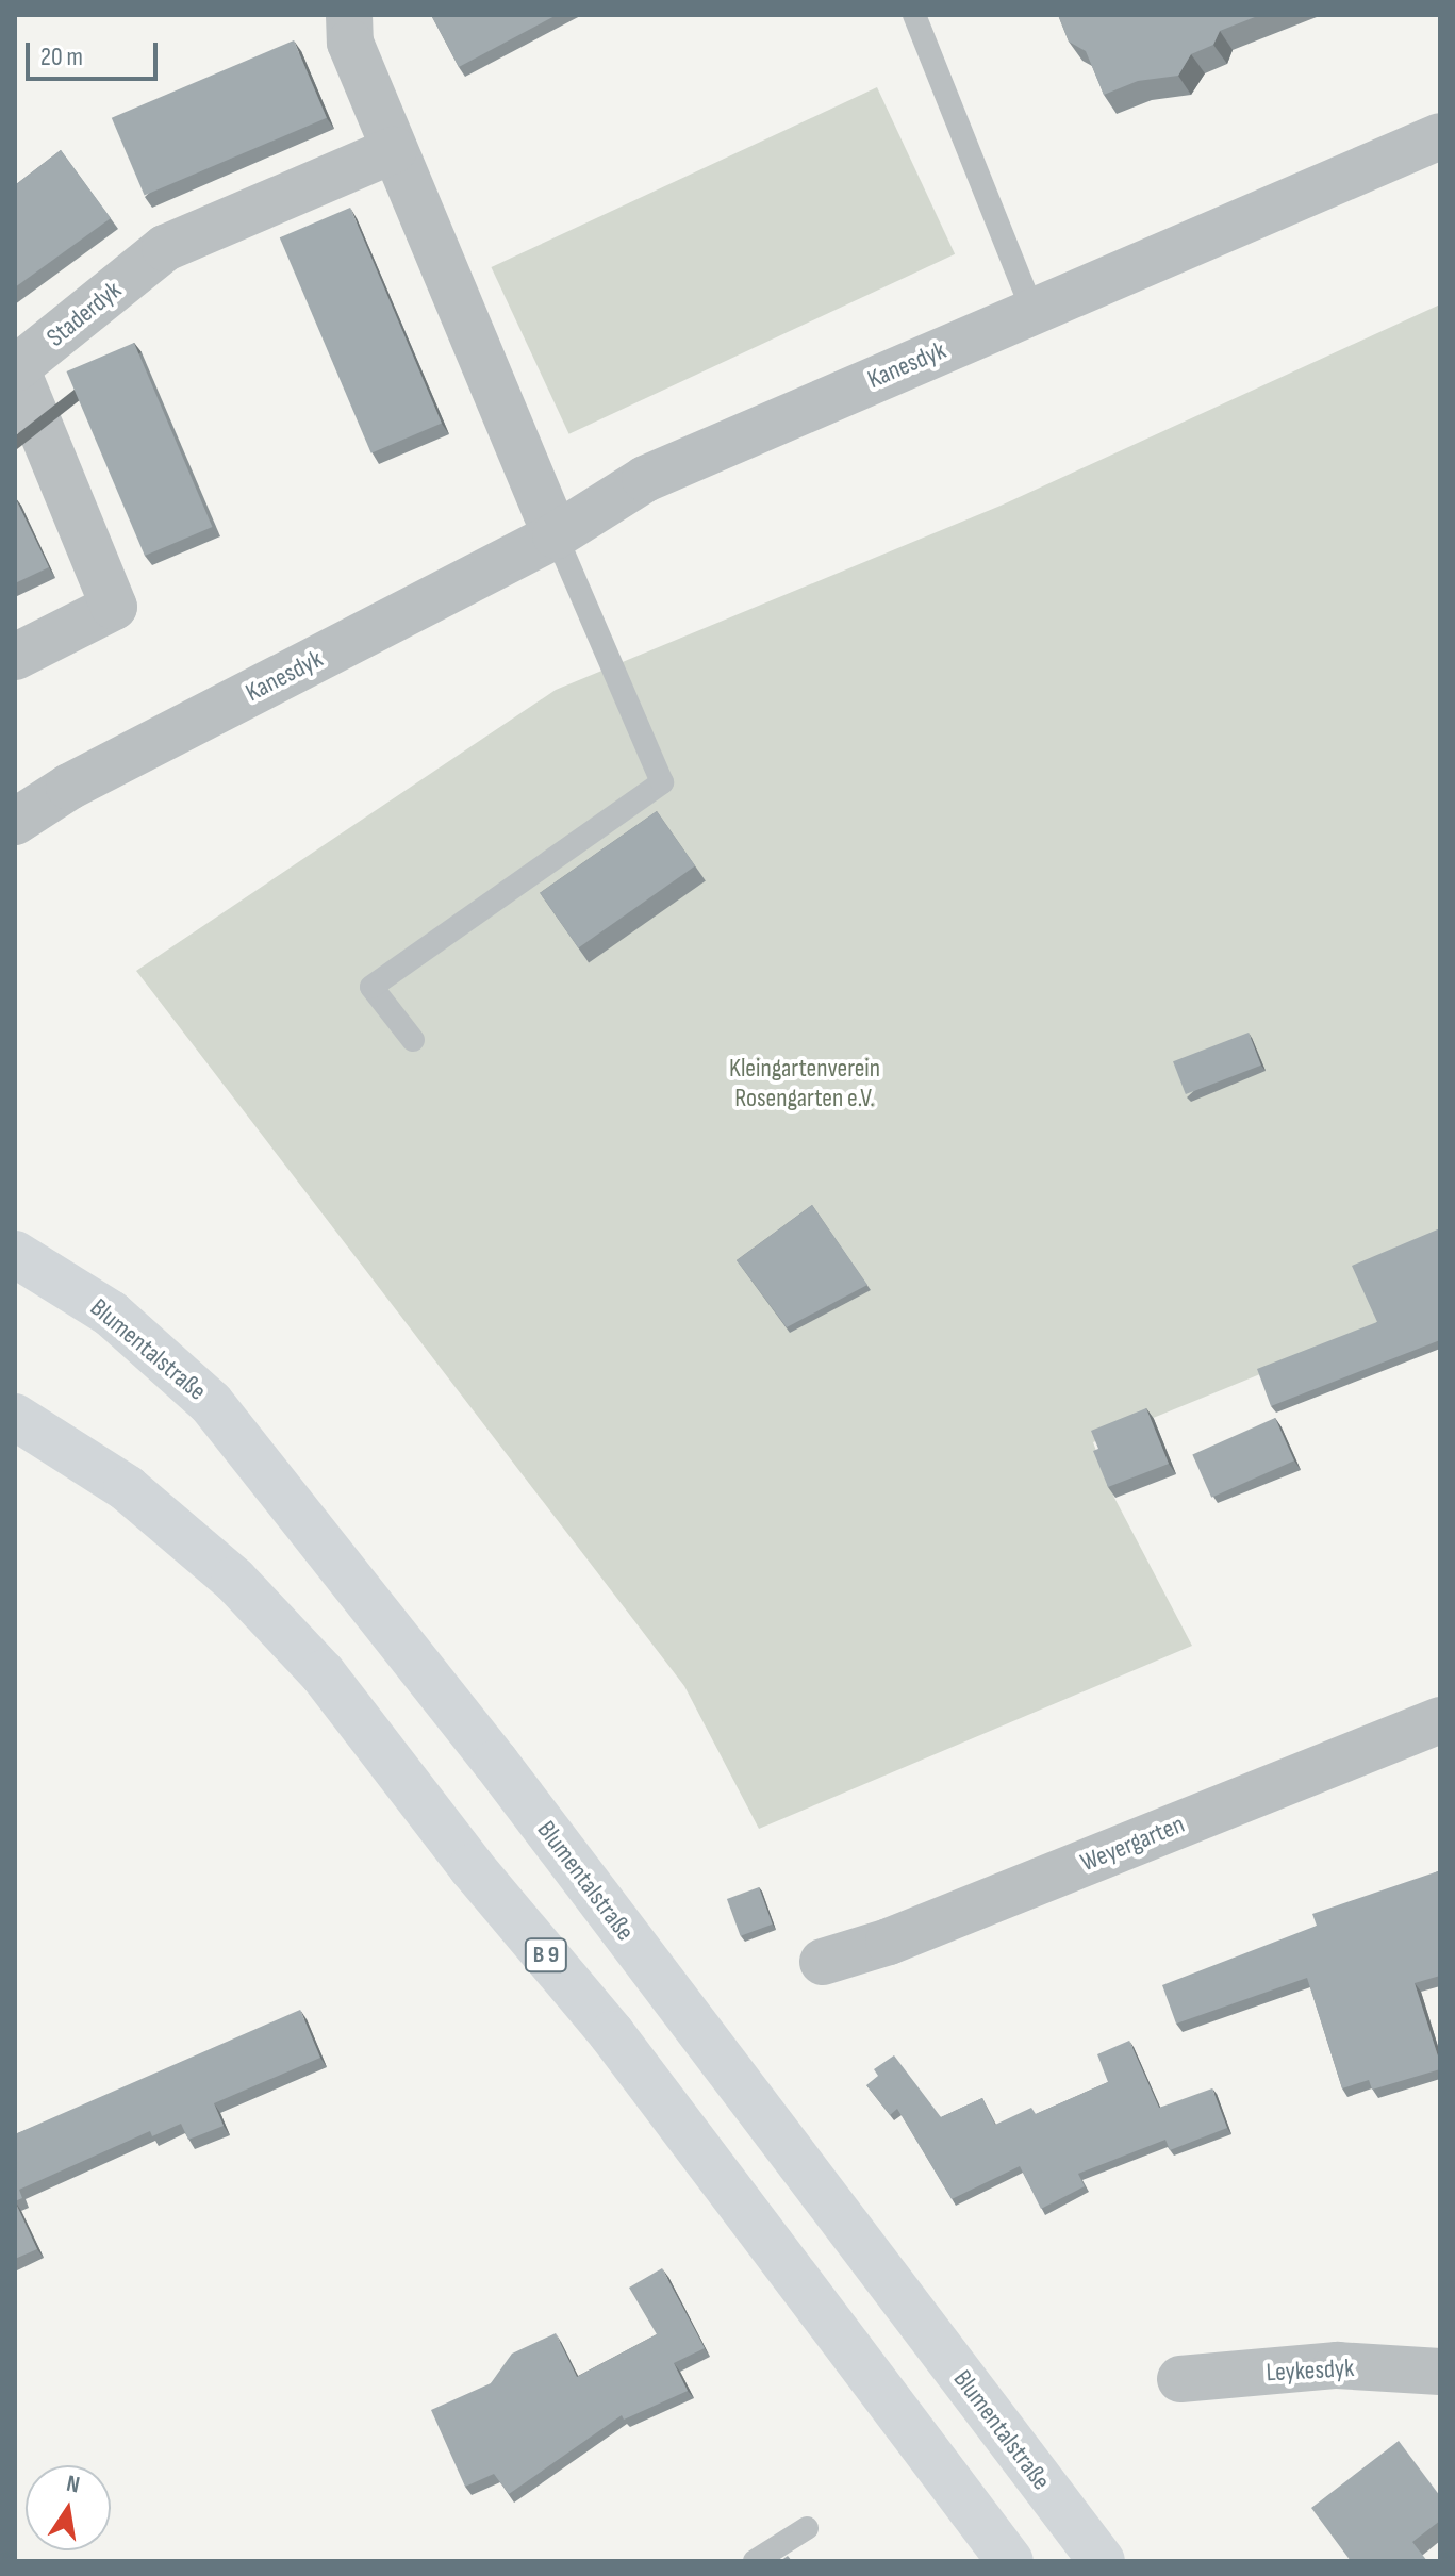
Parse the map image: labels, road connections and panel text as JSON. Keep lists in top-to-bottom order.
{
  "streets": {
    "main road": ["Blumentalstraße", "B 9"],
    "street": [
      "Staderdyk",
      "Kanesdyk",
      "Weyergarten",
      "Leykesdyk"
    ]
  },
  "parks": ["Kleingartenverein Rosengarten e.V."],
  "scale_bar": "20 m",
  "north": "top"
}
